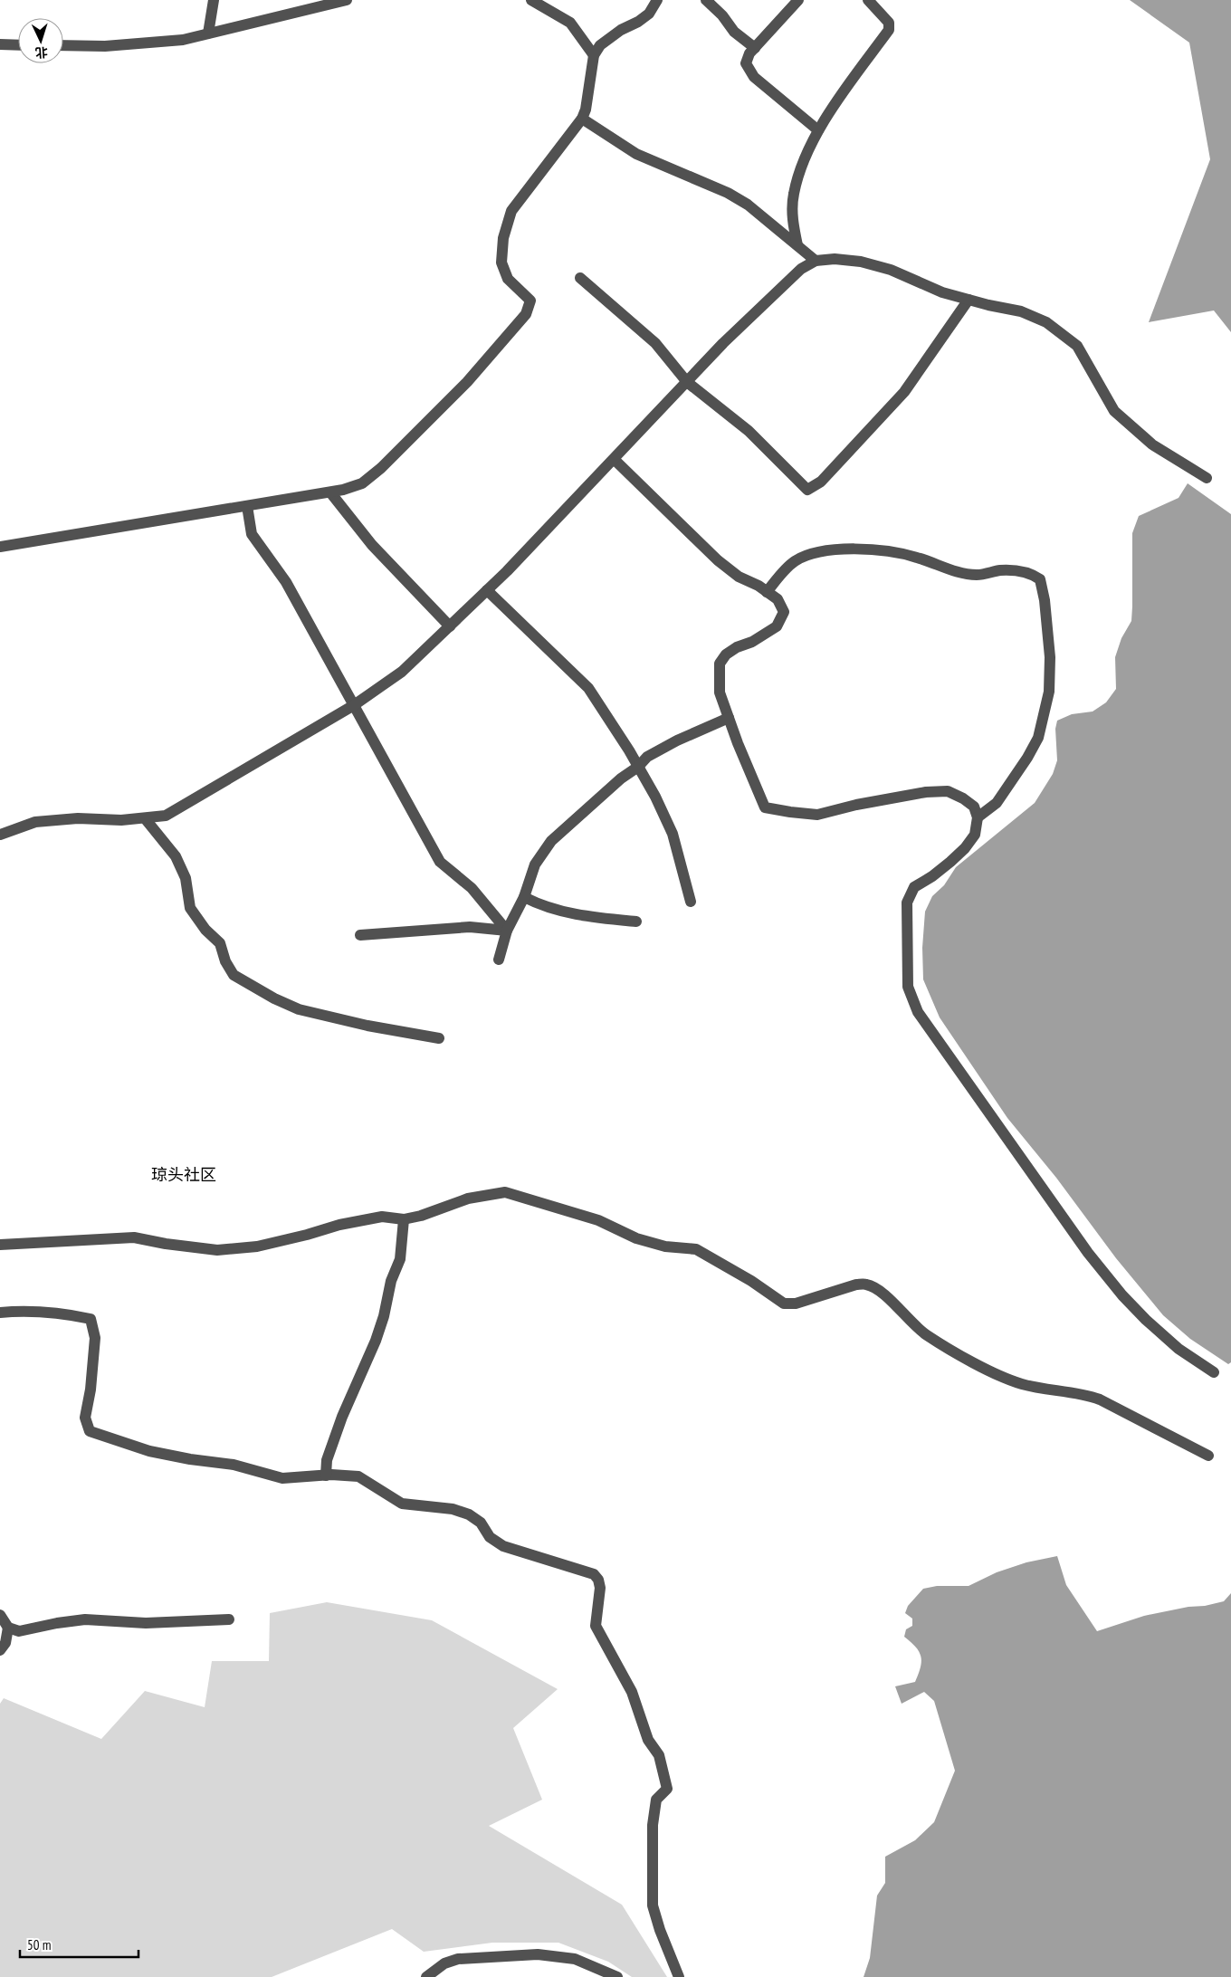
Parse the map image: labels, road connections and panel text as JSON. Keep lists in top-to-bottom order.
{
  "districts": ["琼头社区"],
  "scale_bar": "50 m",
  "north": "bottom"
}
